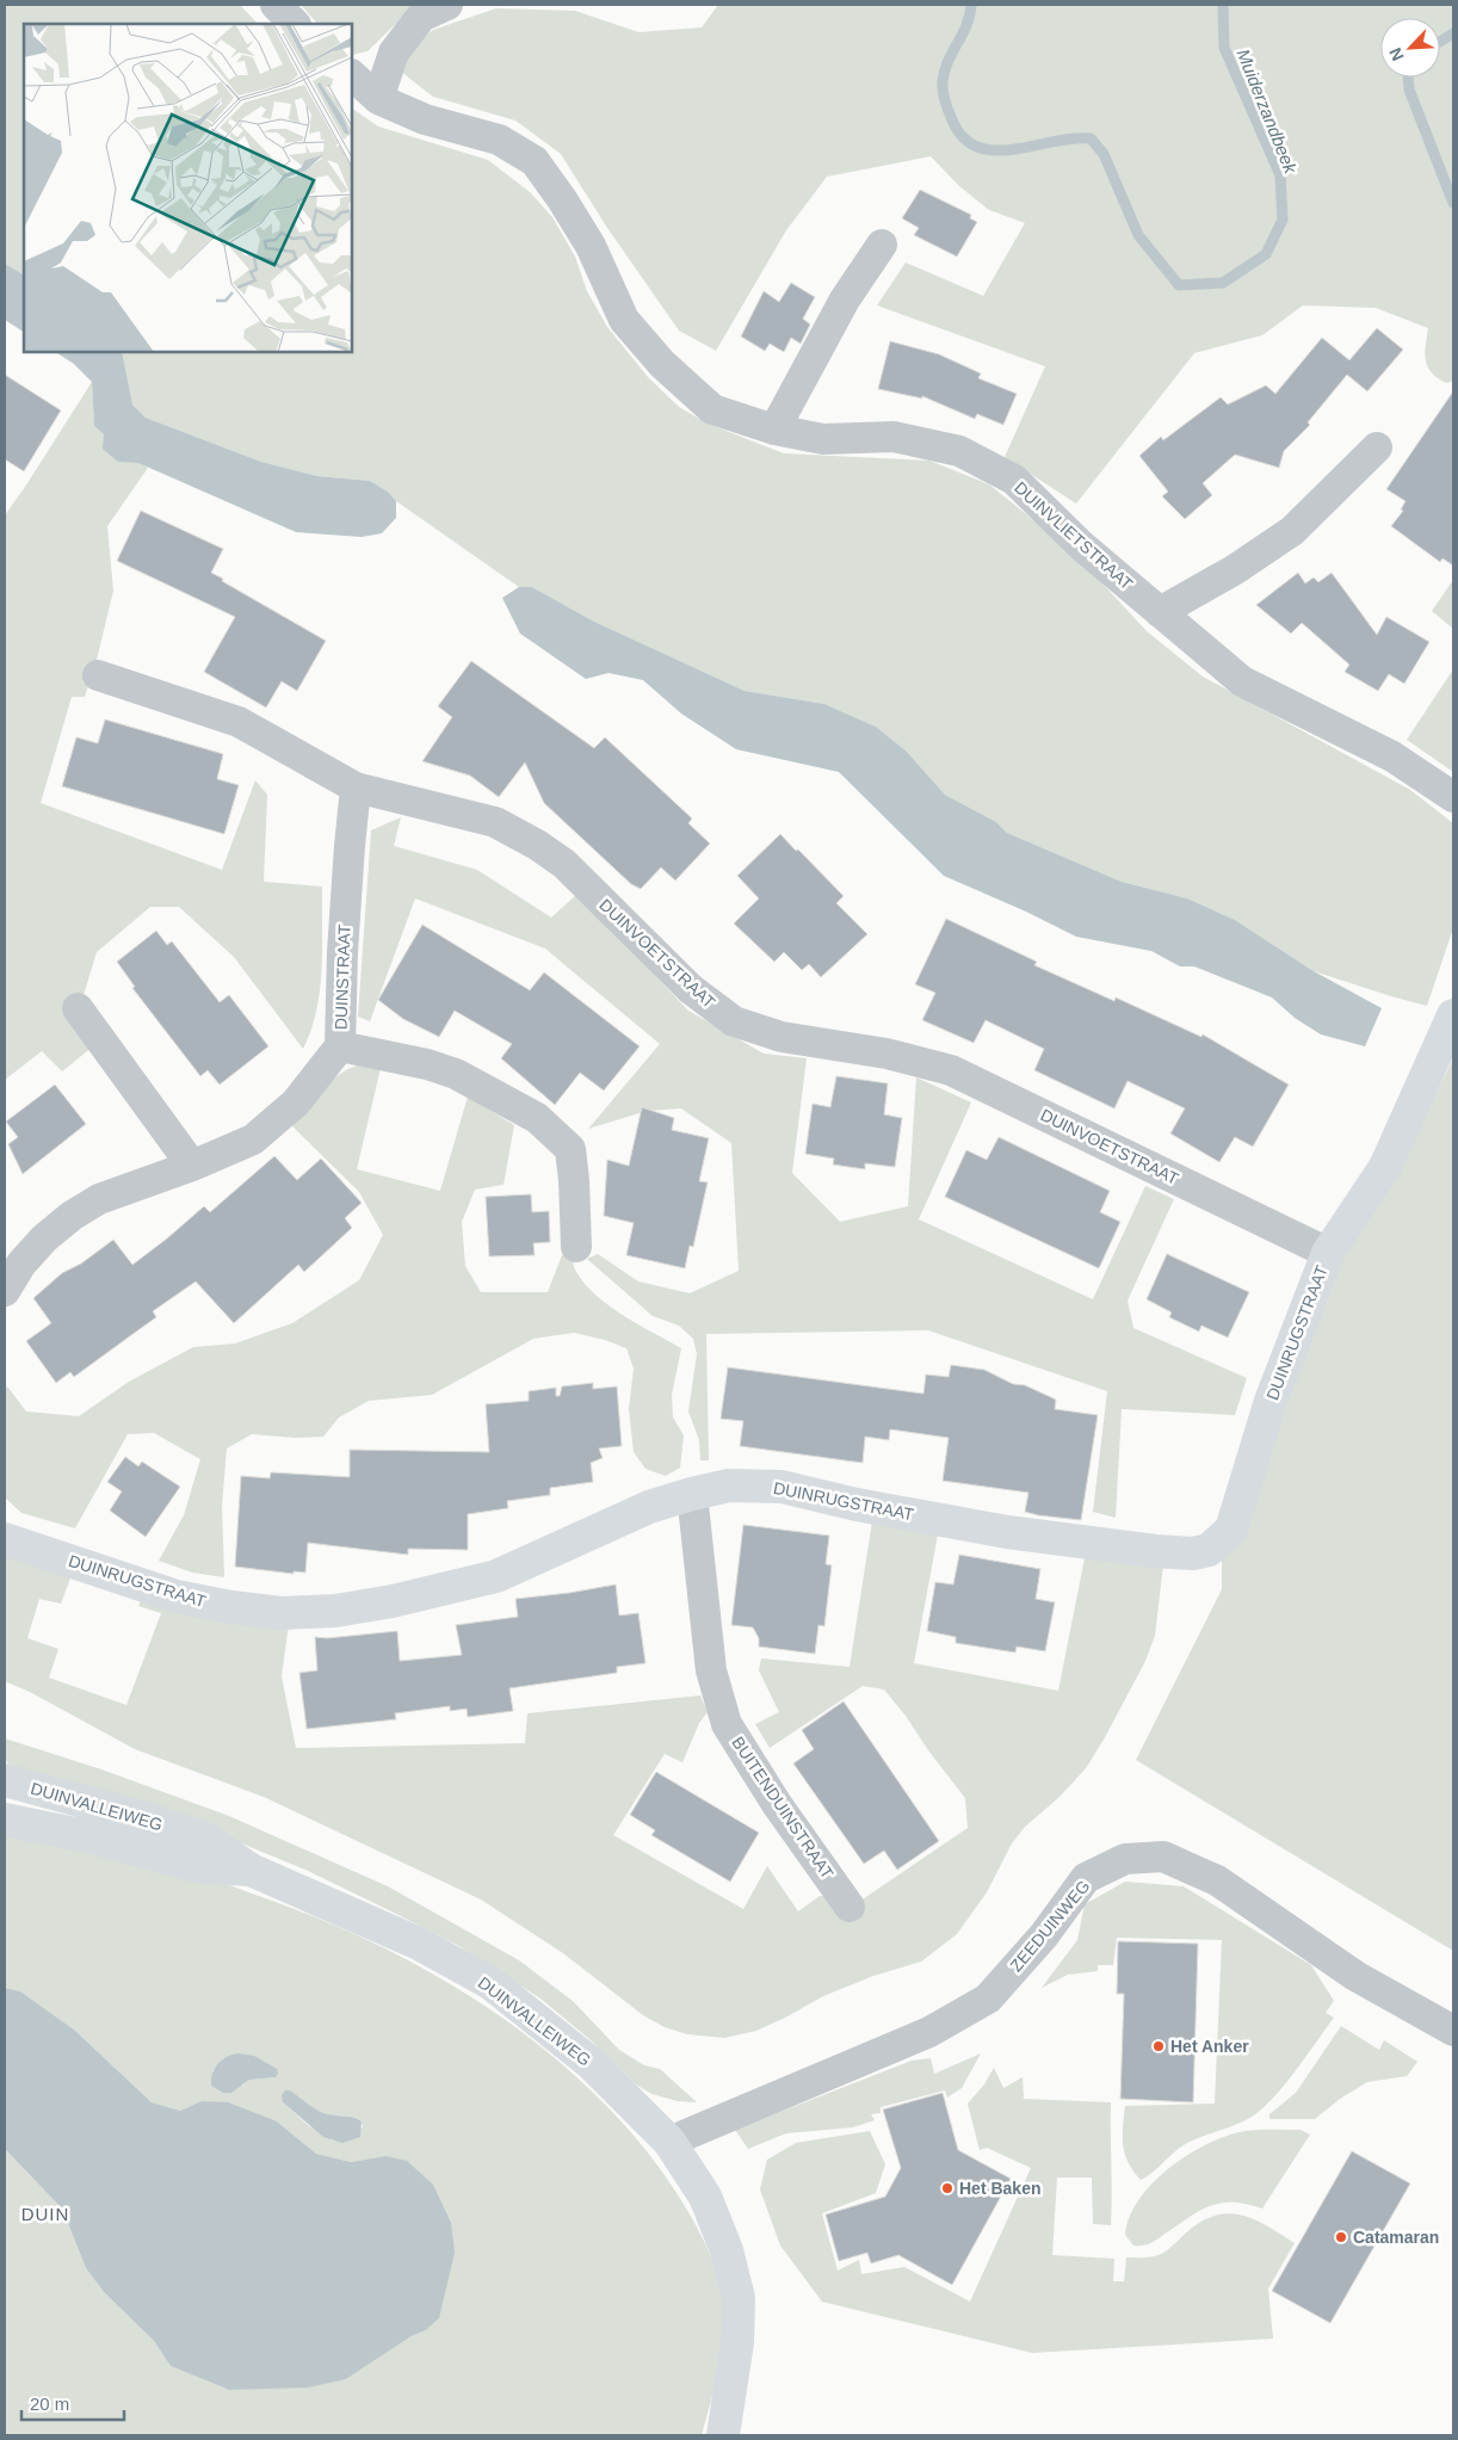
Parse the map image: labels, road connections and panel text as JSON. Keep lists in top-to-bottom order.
{
  "streets": {
    "street": [
      "DUINVLIETSTRAAT",
      "DUINVOETSTRAAT",
      "DUINSTRAAT",
      "DUINRUGSTRAAT",
      "DUINVALLEIWEG",
      "BUITENDUINSTRAAT",
      "ZEEDUINWEG"
    ]
  },
  "crossings": [
    ["DUINVOETSTRAAT", "DUINSTRAAT"],
    ["DUINVOETSTRAAT", "DUINRUGSTRAAT"],
    ["DUINRUGSTRAAT", "BUITENDUINSTRAAT"],
    ["DUINVALLEIWEG", "ZEEDUINWEG"]
  ],
  "districts": ["DUIN"],
  "water": ["Muiderzandbeek"],
  "places": ["Het Anker", "Het Baken", "Catamaran"],
  "scale_bar": "20 m",
  "north": "bottom left"
}
